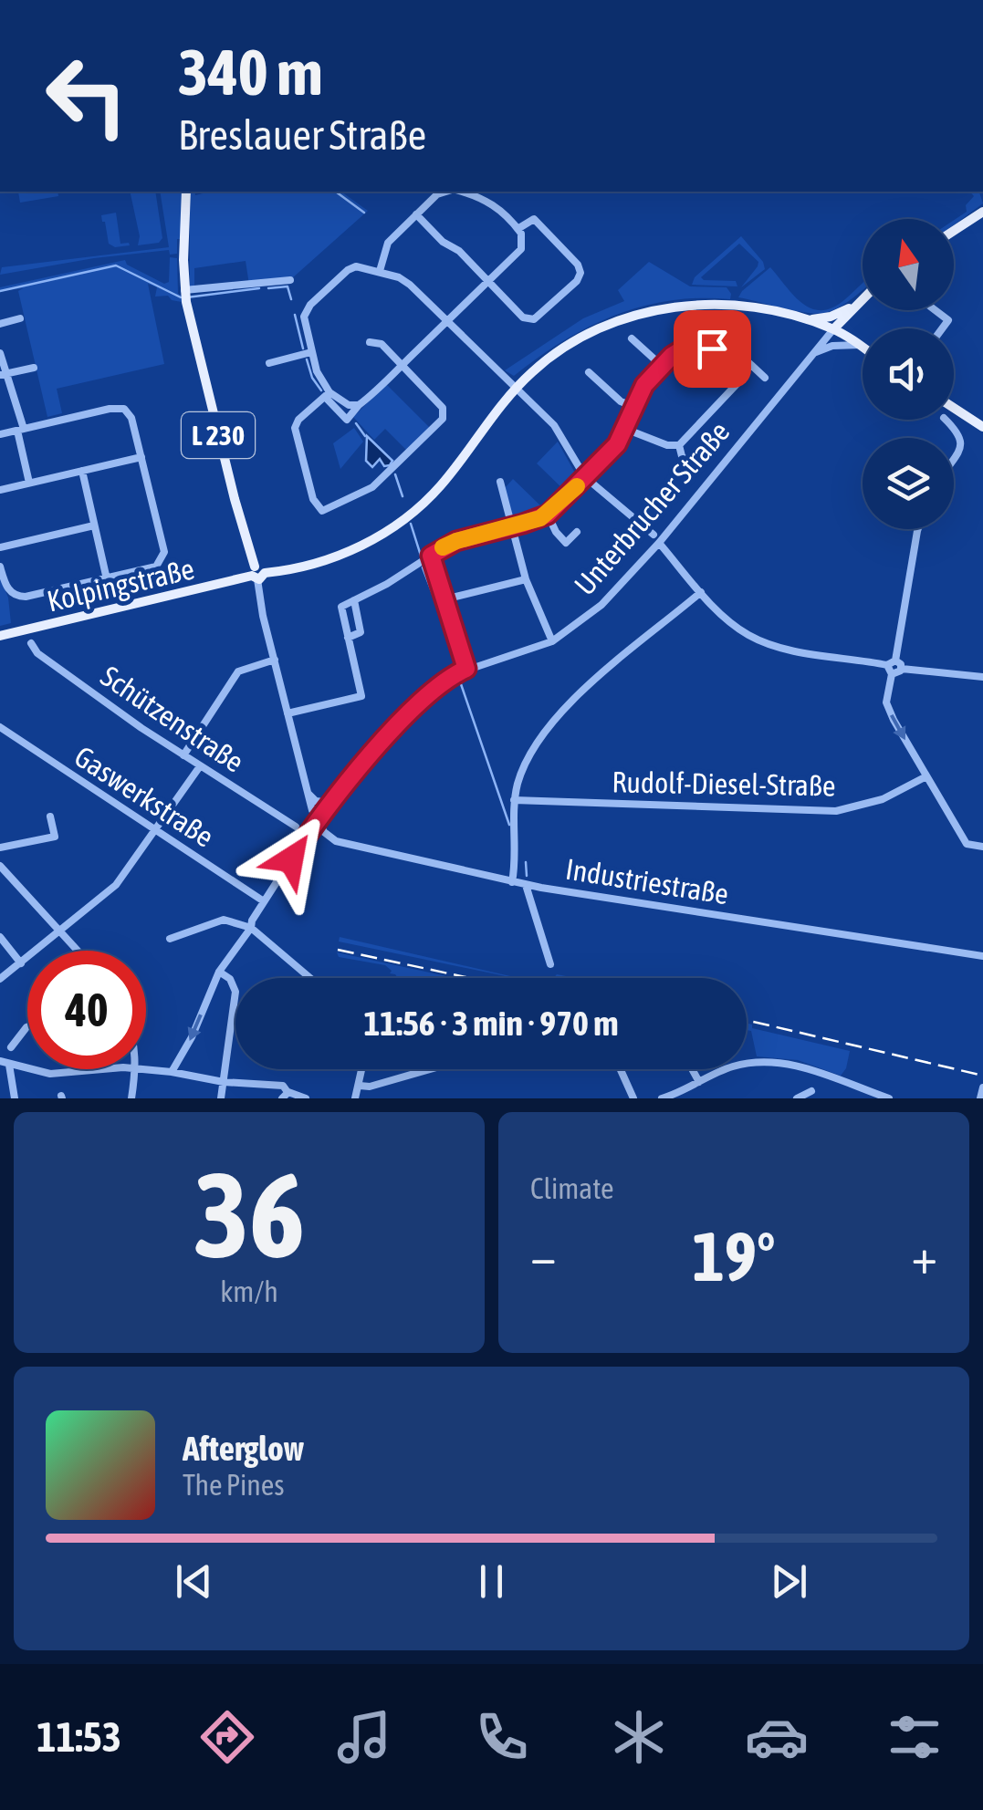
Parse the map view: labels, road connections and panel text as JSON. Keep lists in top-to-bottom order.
{
  "streets": {
    "main road": ["L 230", "Kolpingstraße"],
    "street": [
      "Unterbrucher Straße",
      "Schützenstraße",
      "Rudolf-Diesel-Straße",
      "Gaswerkstraße",
      "Industriestraße"
    ]
  },
  "crossings": [
    ["L 230", "Kolpingstraße"],
    ["Unterbrucher Straße", "Kolpingstraße"],
    ["Unterbrucher Straße", "Gaswerkstraße"],
    ["Unterbrucher Straße", "Industriestraße"]
  ],
  "north": "top",
  "page": {
    "turn": ["340 m", "Breslauer Straße"],
    "limit": "40",
    "trip": "11:56 · 3 min · 970 m",
    "tile": [
      ["36", "km/h"],
      "Climate"
    ],
    "heat": ["−", "19°", "+"],
    "song": ["Afterglow", "The Pines"],
    "tabs": "11:53"
  }
}
